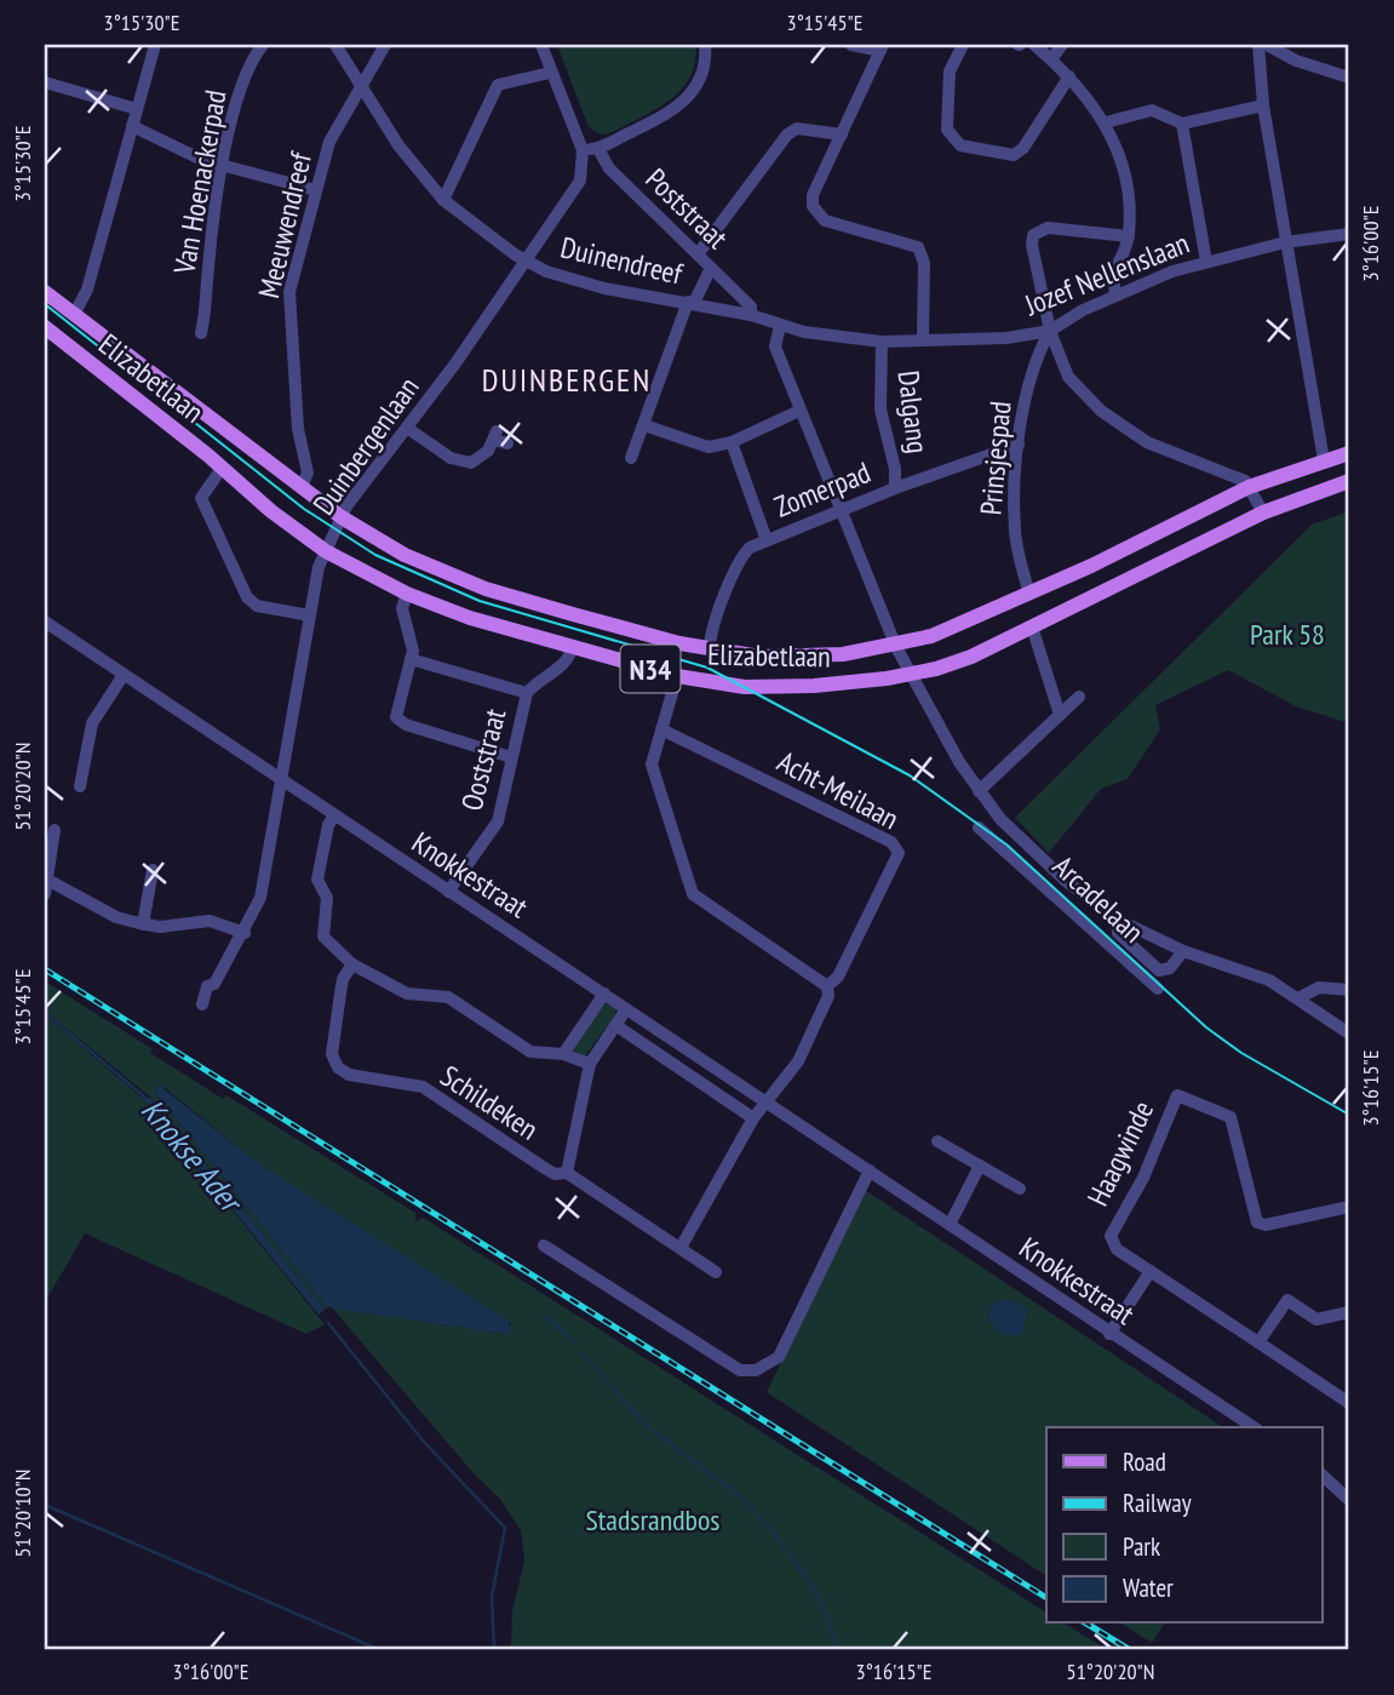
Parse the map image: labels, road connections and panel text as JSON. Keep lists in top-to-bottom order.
{
  "streets": {
    "main road": ["Elizabetlaan", "N34"],
    "street": [
      "Van Hoenackerpad",
      "Poststraat",
      "Meeuwendreef",
      "Duinendreef",
      "Jozef Nellenslaan",
      "Dalgang",
      "Duinbergenlaan",
      "Prinsjespad",
      "Zomerpad",
      "Ooststraat",
      "Acht-Meilaan",
      "Knokkestraat",
      "Arcadelaan",
      "Schildeken",
      "Haagwinde"
    ]
  },
  "crossings": [
    ["Poststraat", "Duinendreef"],
    ["Meeuwendreef", "Duinendreef"],
    ["Meeuwendreef", "Elizabetlaan"],
    ["Duinendreef", "Jozef Nellenslaan"],
    ["Duinendreef", "Duinbergenlaan"],
    ["Duinendreef", "Arcadelaan"],
    ["Jozef Nellenslaan", "Dalgang"],
    ["Jozef Nellenslaan", "Prinsjespad"],
    ["Jozef Nellenslaan", "Arcadelaan"],
    ["Elizabetlaan", "Duinbergenlaan"],
    ["Elizabetlaan", "Prinsjespad"],
    ["Elizabetlaan", "Zomerpad"],
    ["Elizabetlaan", "Ooststraat"],
    ["Elizabetlaan", "Arcadelaan"],
    ["Dalgang", "Zomerpad"],
    ["Duinbergenlaan", "Knokkestraat"],
    ["Prinsjespad", "Zomerpad"],
    ["Zomerpad", "Arcadelaan"],
    ["Ooststraat", "Knokkestraat"],
    ["Acht-Meilaan", "Knokkestraat"],
    ["Knokkestraat", "Schildeken"]
  ],
  "districts": ["DUINBERGEN"],
  "water": ["Knokse Ader"],
  "parks": ["Park 58", "Stadsrandbos"],
  "legend": [
    "Road",
    "Railway",
    "Park",
    "Water"
  ],
  "coordinates": [
    "3°15'30\"E",
    "3°15'45\"E",
    "3°16'00\"E",
    "51°20'20\"N",
    "3°16'15\"E",
    "51°20'10\"N"
  ]
}
